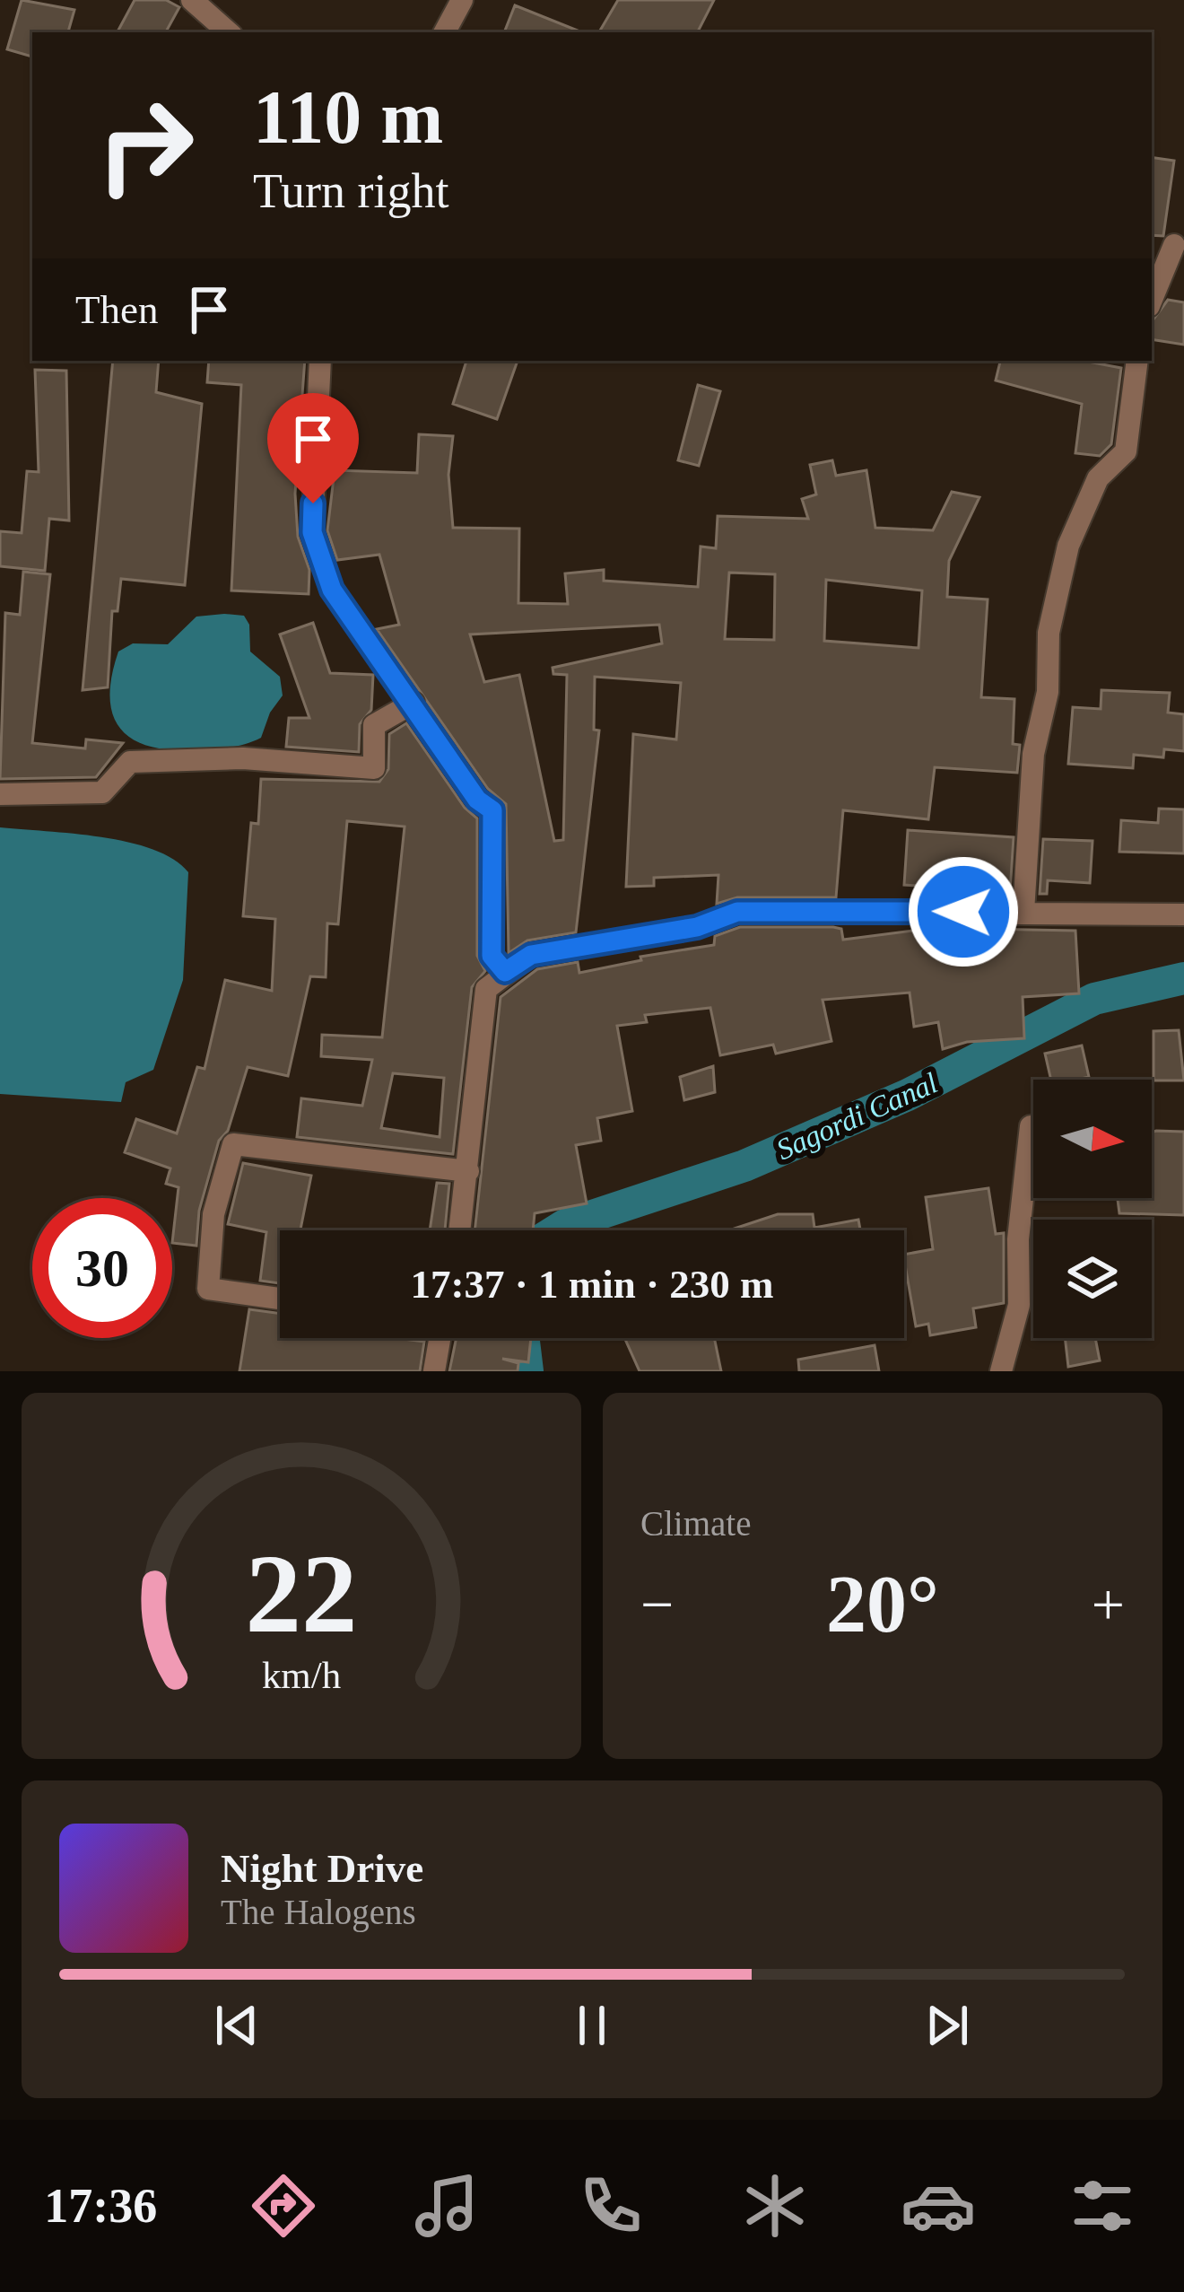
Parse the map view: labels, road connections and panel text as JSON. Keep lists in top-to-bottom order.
{
  "water": ["Sagordi Canal"],
  "north": "right",
  "page": {
    "turn": ["110 m", "Turn right"],
    "then": "Then",
    "limit": "30",
    "trip": "17:37 · 1 min · 230 m",
    "tile": "Climate",
    "heat": ["−", "20°", "+"],
    "song": ["Night Drive", "The Halogens"],
    "tabs": "17:36",
    "gauge": ["22", "km/h"]
  }
}
